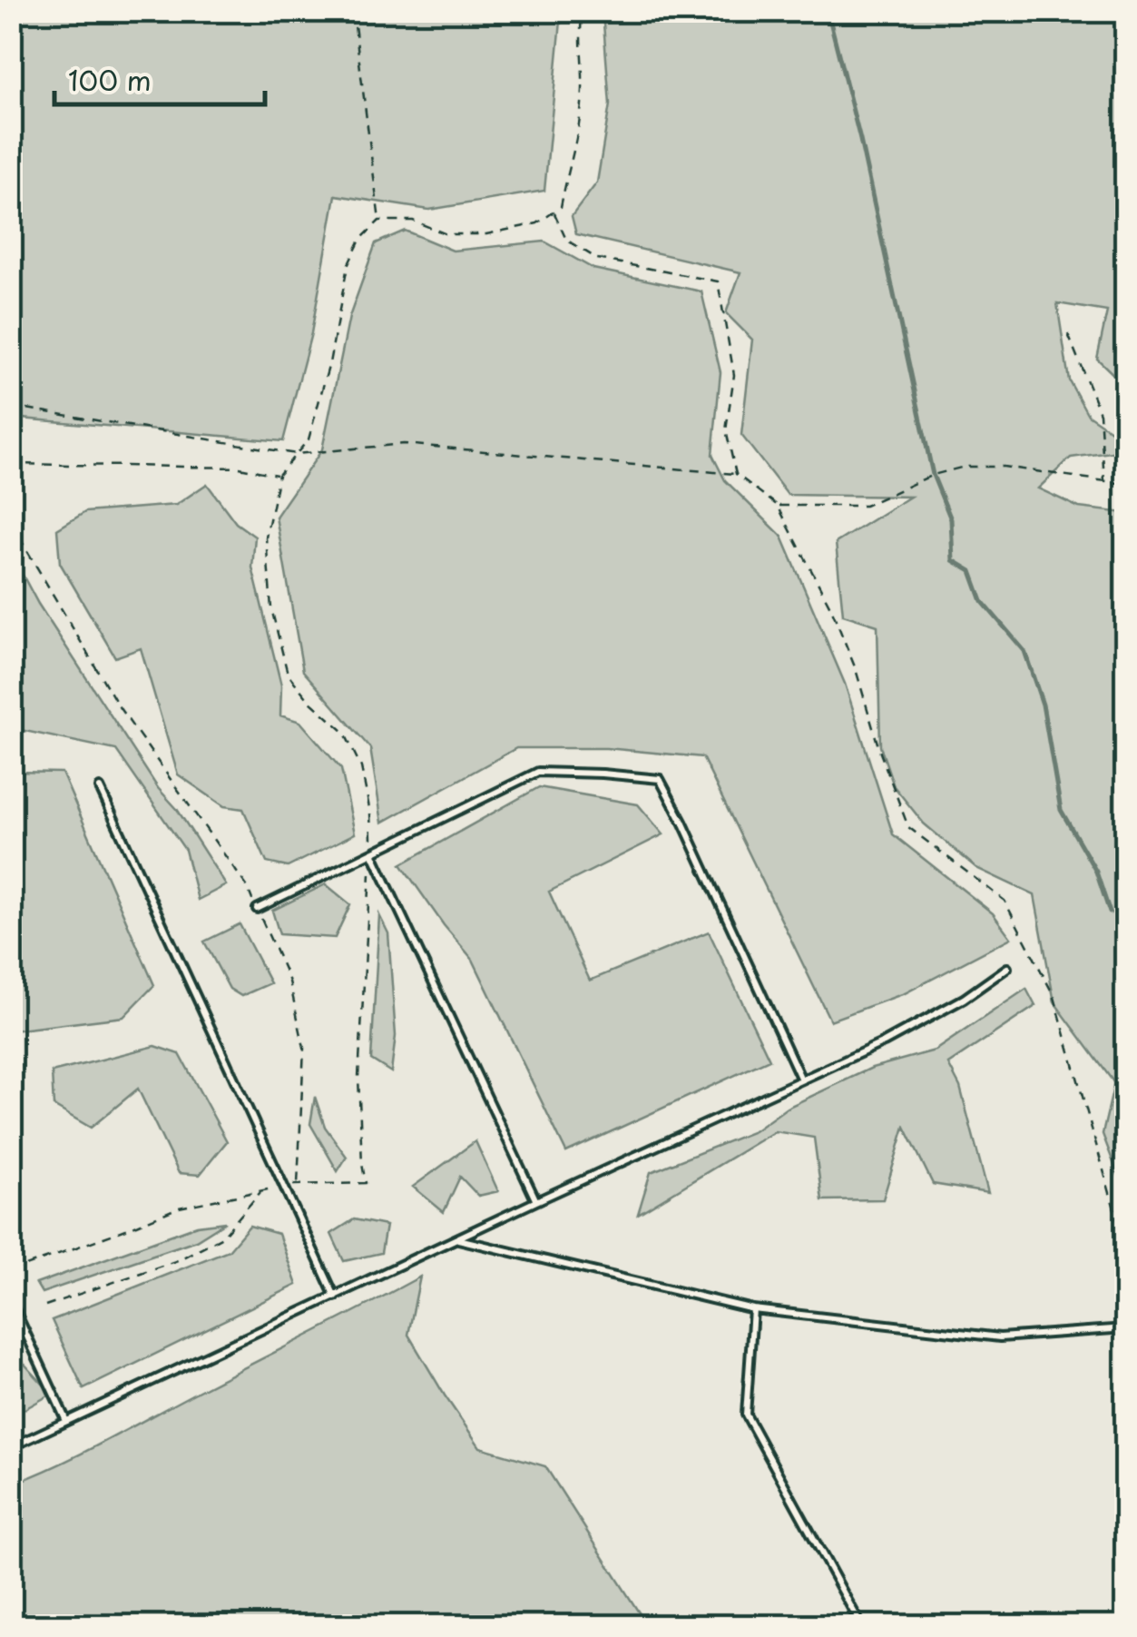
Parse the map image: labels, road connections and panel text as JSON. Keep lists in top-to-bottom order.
{
  "scale_bar": "100 m"
}
